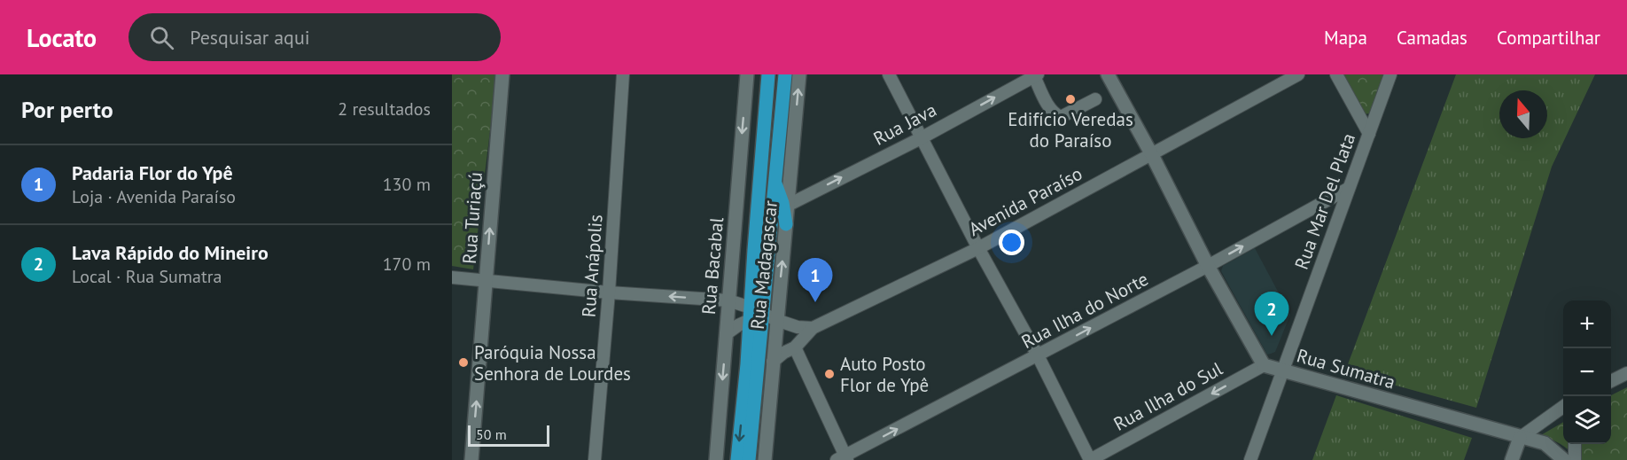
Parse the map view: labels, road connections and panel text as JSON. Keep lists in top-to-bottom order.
{
  "streets": {
    "street": [
      "Rua Java",
      "Avenida Paraíso",
      "Rua Mar Del Plata",
      "Rua Turiaçú",
      "Rua Madagascar",
      "Rua Anápolis",
      "Rua Bacabal",
      "Rua Ilha do Norte",
      "Rua Sumatra",
      "Rua Ilha do Sul"
    ]
  },
  "crossings": [
    ["Rua Java", "Rua Madagascar"],
    ["Avenida Paraíso", "Rua Madagascar"],
    ["Rua Mar Del Plata", "Rua Ilha do Norte"],
    ["Rua Mar Del Plata", "Rua Sumatra"],
    ["Rua Sumatra", "Rua Ilha do Sul"]
  ],
  "one_way": [
    "Rua Java",
    "Rua Turiaçú",
    "Rua Madagascar",
    "Rua Bacabal",
    "Rua Ilha do Norte",
    "Rua Ilha do Sul"
  ],
  "places": ["Edifício Veredas do Paraíso", "Paróquia Nossa Senhora de Lourdes", "Auto Posto Flor de Ypê"],
  "scale_bar": "50 m",
  "north": "top",
  "page": {
    "header": "Locato",
    "search": "Pesquisar aqui",
    "nav": ["Mapa", "Camadas", "Compartilhar"],
    "heading": ["Por perto", "2 resultados"],
    "list": [
      {
        "mark": "1",
        "name": "Padaria Flor do Ypê",
        "note": "Loja · Avenida Paraíso",
        "value": "130 m"
      },
      {
        "mark": "2",
        "name": "Lava Rápido do Mineiro",
        "note": "Local · Rua Sumatra",
        "value": "170 m"
      }
    ],
    "pins": ["1", "2"],
    "map_buttons": ["+", "−"],
    "scale": "50 m"
  }
}
